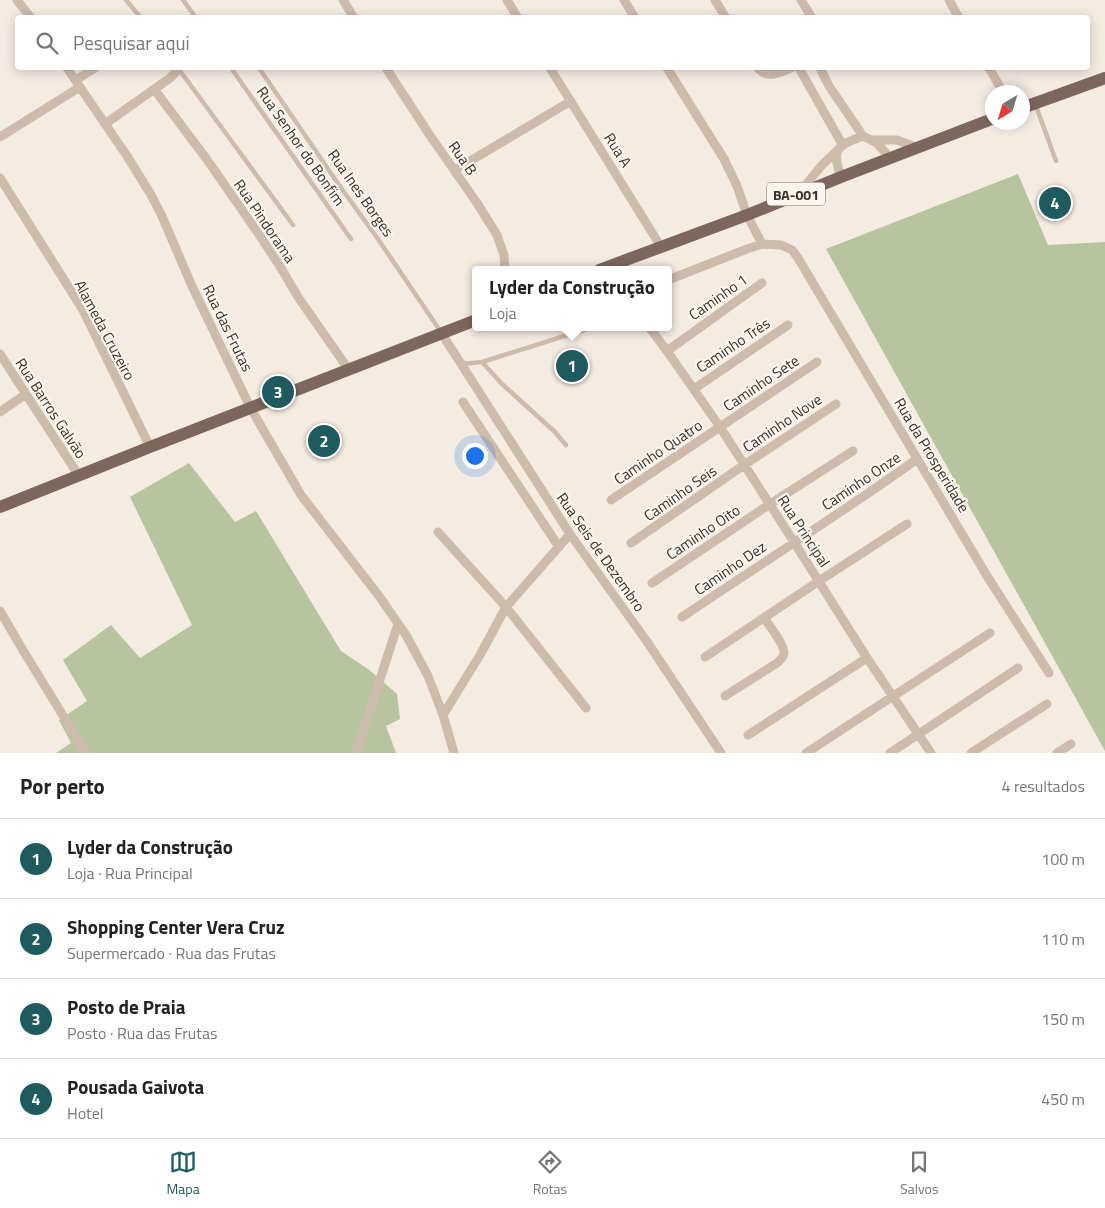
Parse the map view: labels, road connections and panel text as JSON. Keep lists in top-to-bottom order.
{
  "streets": {
    "main road": ["BA-001"],
    "street": [
      "Rua A",
      "Rua B",
      "Rua Pindorama",
      "Caminho 1",
      "Rua das Frutas",
      "Alameda Cruzeiro",
      "Caminho Três",
      "Caminho Sete",
      "Rua Barros Galvão",
      "Caminho Nove",
      "Caminho Quatro",
      "Rua da Prosperidade",
      "Caminho Onze",
      "Caminho Seis",
      "Rua Principal",
      "Caminho Oito",
      "Rua Seis de Dezembro",
      "Caminho Dez"
    ],
    "lane": ["Rua Senhor do Bonfim", "Rua Ines Borges"]
  },
  "crossings": [
    ["Rua A", "BA-001"],
    ["Rua Ines Borges", "Rua Seis de Dezembro"],
    ["Caminho 1", "Rua Principal"],
    ["Caminho Três", "Rua Principal"],
    ["Caminho Sete", "Caminho Quatro"],
    ["Caminho Sete", "Rua Principal"],
    ["Caminho Nove", "Caminho Seis"],
    ["Caminho Nove", "Rua Principal"],
    ["Caminho Quatro", "Rua Principal"],
    ["Rua da Prosperidade", "Caminho Onze"],
    ["Caminho Onze", "Rua Principal"],
    ["Caminho Onze", "Caminho Dez"],
    ["Caminho Seis", "Rua Principal"],
    ["Rua Principal", "Caminho Oito"],
    ["Rua Principal", "Caminho Dez"]
  ],
  "north": "bottom left",
  "page": {
    "search": "Pesquisar aqui",
    "pins": [
      "4",
      "1",
      "3",
      "2"
    ],
    "popup": ["Lyder da Construção", "Loja"],
    "heading": ["Por perto", "4 resultados"],
    "list": [
      {
        "mark": "1",
        "name": "Lyder da Construção",
        "note": "Loja · Rua Principal",
        "value": "100 m"
      },
      {
        "mark": "2",
        "name": "Shopping Center Vera Cruz",
        "note": "Supermercado · Rua das Frutas",
        "value": "110 m"
      },
      {
        "mark": "3",
        "name": "Posto de Praia",
        "note": "Posto · Rua das Frutas",
        "value": "150 m"
      },
      {
        "mark": "4",
        "name": "Pousada Gaivota",
        "note": "Hotel",
        "value": "450 m"
      }
    ],
    "nav": ["Mapa", "Rotas", "Salvos"]
  }
}
